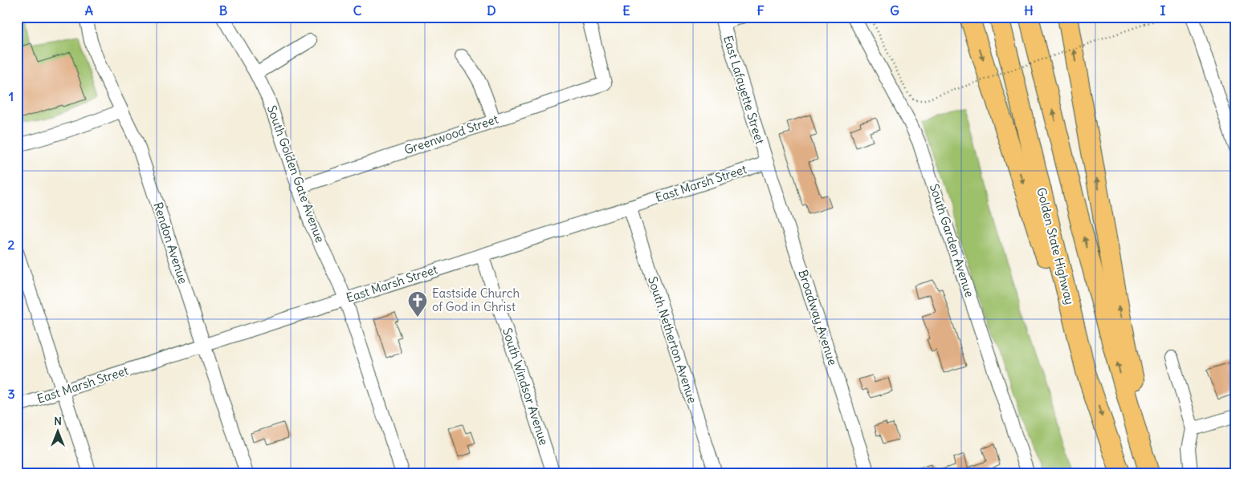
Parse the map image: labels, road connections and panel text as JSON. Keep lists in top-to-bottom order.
{
  "streets": {
    "highway": ["Golden State Highway"],
    "street": [
      "East Lafayette Street",
      "Greenwood Street",
      "South Golden Gate Avenue",
      "East Marsh Street",
      "South Garden Avenue",
      "Rendon Avenue",
      "Broadway Avenue",
      "South Netherton Avenue",
      "South Windsor Avenue"
    ]
  },
  "crossings": [
    ["East Lafayette Street", "East Marsh Street"],
    ["East Lafayette Street", "Broadway Avenue"],
    ["Greenwood Street", "South Golden Gate Avenue"],
    ["South Golden Gate Avenue", "East Marsh Street"],
    ["East Marsh Street", "Rendon Avenue"],
    ["East Marsh Street", "Broadway Avenue"],
    ["East Marsh Street", "South Netherton Avenue"],
    ["East Marsh Street", "South Windsor Avenue"]
  ],
  "places": {
    "church": ["Eastside Church of God in Christ"]
  },
  "north": "top",
  "grid": {
    "columns": [
      "A",
      "B",
      "C",
      "D",
      "E",
      "F",
      "G",
      "H",
      "I"
    ],
    "rows": ["1", "2", "3"]
  }
}
